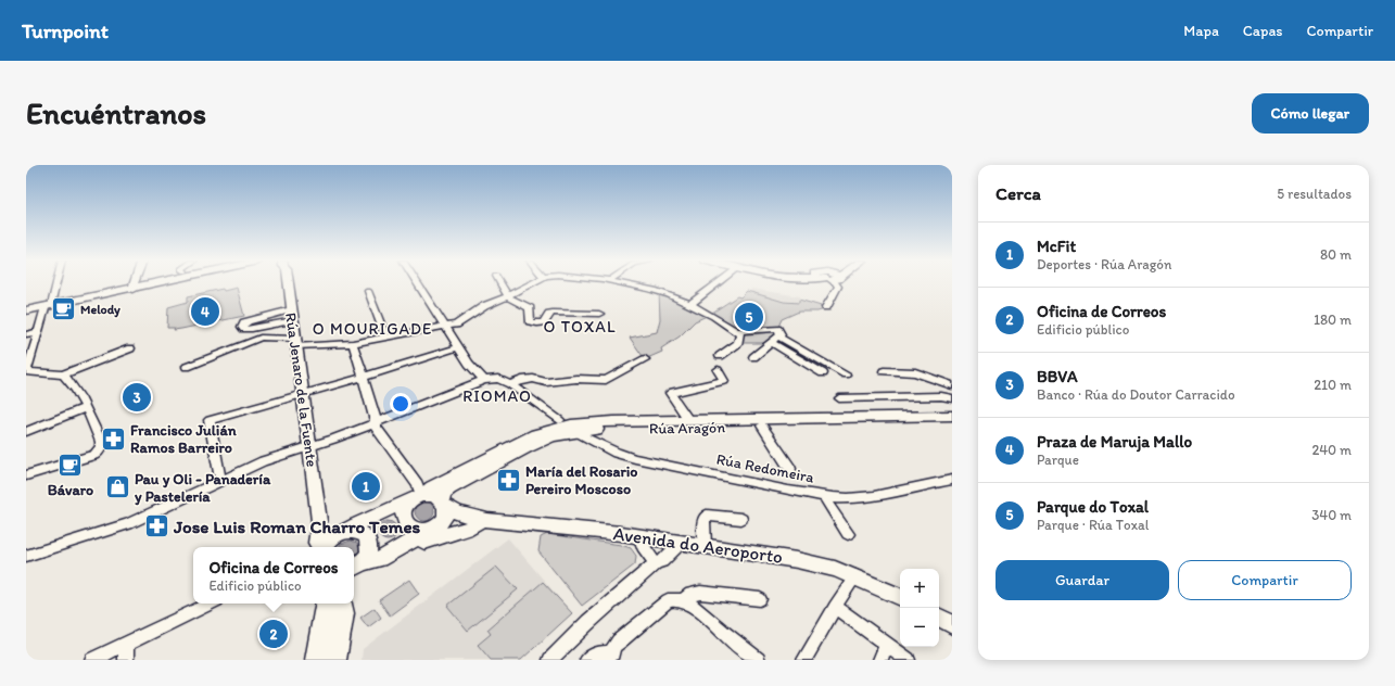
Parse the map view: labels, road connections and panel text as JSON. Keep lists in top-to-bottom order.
{
  "streets": {
    "main road": ["Rúa Jenaro de la Fuente", "Rúa Aragón", "Avenida do Aeroporto"],
    "street": ["Rúa Redomeira"]
  },
  "crossings": [
    ["Rúa Aragón", "Rúa Redomeira"],
    ["Rúa Aragón", "Avenida do Aeroporto"]
  ],
  "districts": ["O TOXAL", "O MOURIGADE", "RIOMAO"],
  "places": {
    "cafe": ["Melody", "Bávaro"],
    "pharmacy": ["Francisco Julián Ramos Barreiro", "María del Rosario Pereiro Moscoso", "Jose Luis Roman Charro Temes"],
    "shop": ["Pau y Oli - Panadería y Pastelería"]
  },
  "page": {
    "header": "Turnpoint",
    "nav": ["Mapa", "Capas", "Compartir"],
    "buttons": [
      "Cómo llegar",
      ["Guardar", "Compartir"]
    ],
    "title": "Encuéntranos",
    "heading": ["Cerca", "5 resultados"],
    "list": [
      {
        "mark": "1",
        "name": "McFit",
        "note": "Deportes · Rúa Aragón",
        "value": "80 m"
      },
      {
        "mark": "2",
        "name": "Oficina de Correos",
        "note": "Edificio público",
        "value": "180 m"
      },
      {
        "mark": "3",
        "name": "BBVA",
        "note": "Banco · Rúa do Doutor Carracido",
        "value": "210 m"
      },
      {
        "mark": "4",
        "name": "Praza de Maruja Mallo",
        "note": "Parque",
        "value": "240 m"
      },
      {
        "mark": "5",
        "name": "Parque do Toxal",
        "note": "Parque · Rúa Toxal",
        "value": "340 m"
      }
    ],
    "pins": [
      "4",
      "5",
      "3",
      "1",
      "2"
    ],
    "popup": ["Oficina de Correos", "Edificio público"],
    "map_buttons": ["+", "−"]
  }
}
